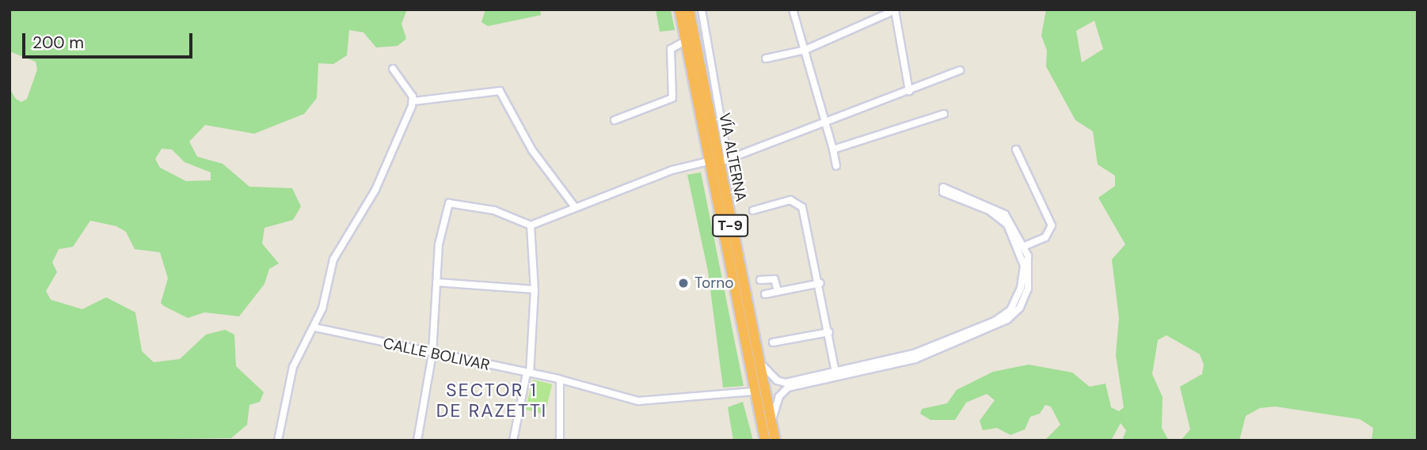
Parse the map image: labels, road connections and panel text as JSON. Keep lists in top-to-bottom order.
{
  "streets": {
    "highway": ["VÍA ALTERNA", "T-9"],
    "street": ["CALLE BOLIVAR"]
  },
  "crossings": [
    ["VÍA ALTERNA", "CALLE BOLIVAR"]
  ],
  "districts": ["SECTOR 1 DE RAZETTI"],
  "places": ["Torno"],
  "scale_bar": "200 m"
}
